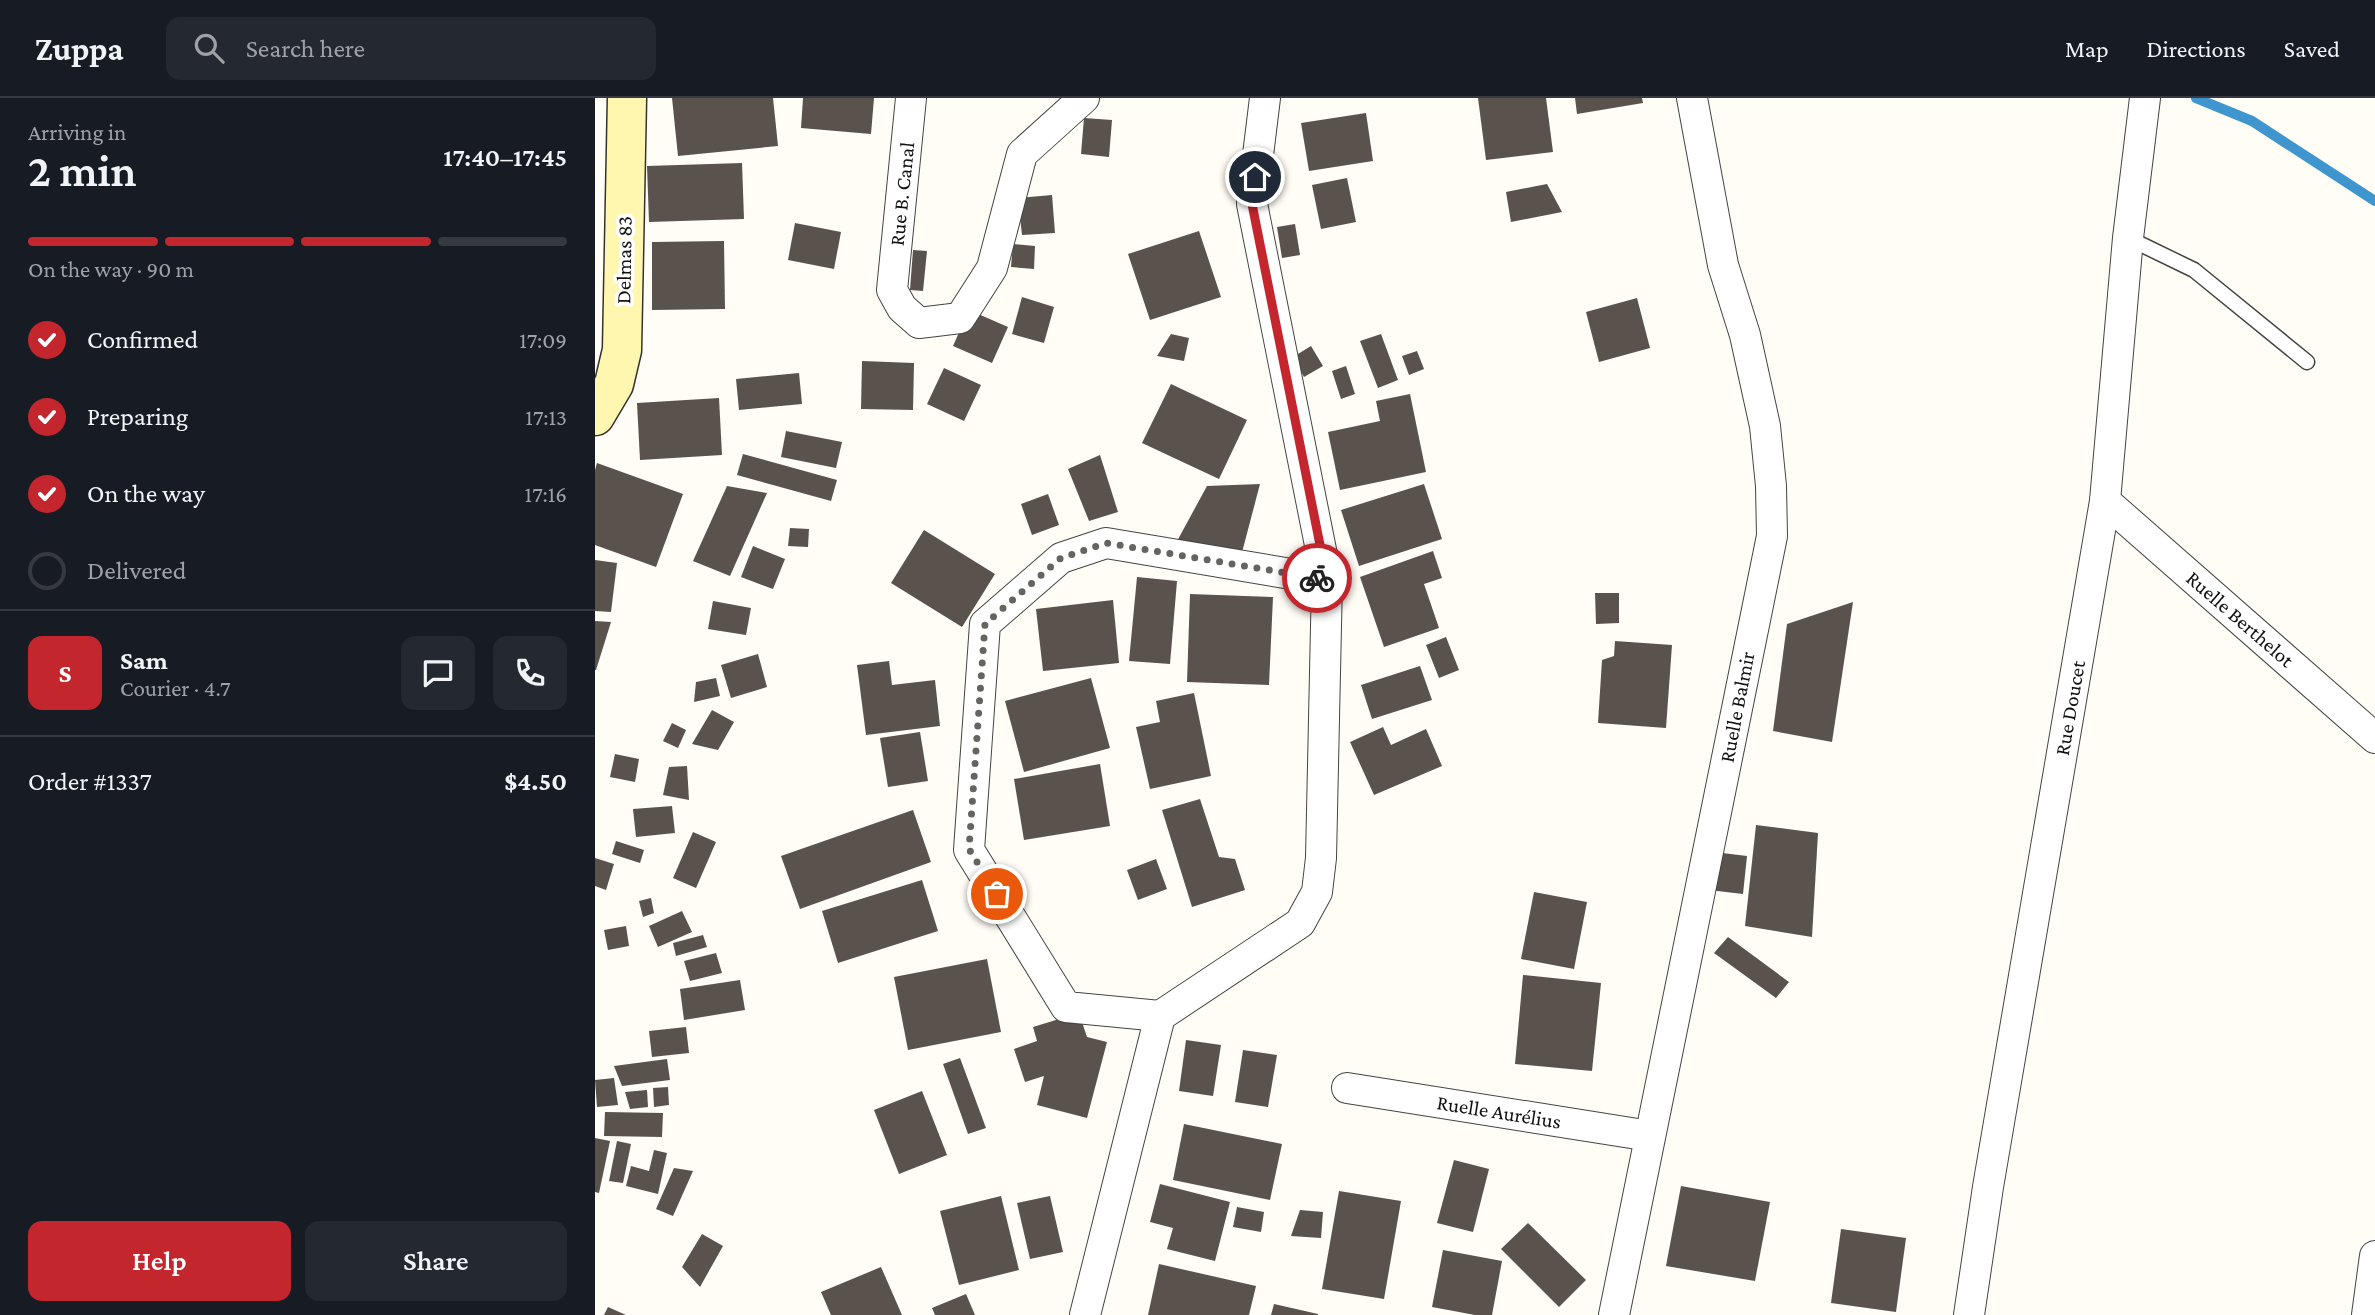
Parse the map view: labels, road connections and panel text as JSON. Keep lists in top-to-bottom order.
{
  "streets": {
    "street": [
      "Rue B. Canal",
      "Delmas 83",
      "Ruelle Berthelot",
      "Ruelle Balmir",
      "Rue Doucet",
      "Ruelle Aurélius"
    ]
  },
  "crossings": [
    ["Ruelle Berthelot", "Rue Doucet"],
    ["Ruelle Balmir", "Ruelle Aurélius"]
  ],
  "page": {
    "header": "Zuppa",
    "search": "Search here",
    "nav": ["Map", "Directions", "Saved"],
    "heading": ["2 min", "Arriving in", "17:40–17:45"],
    "panel": [
      "Sam",
      "Courier · 4.7",
      "Order #1337",
      "$4.50"
    ],
    "bar": "On the way · 90 m",
    "list": [
      ["Confirmed", "17:09"],
      ["Preparing", "17:13"],
      ["On the way", "17:16"],
      "Delivered"
    ],
    "round": "S",
    "buttons": ["Help", "Share"]
  }
}
